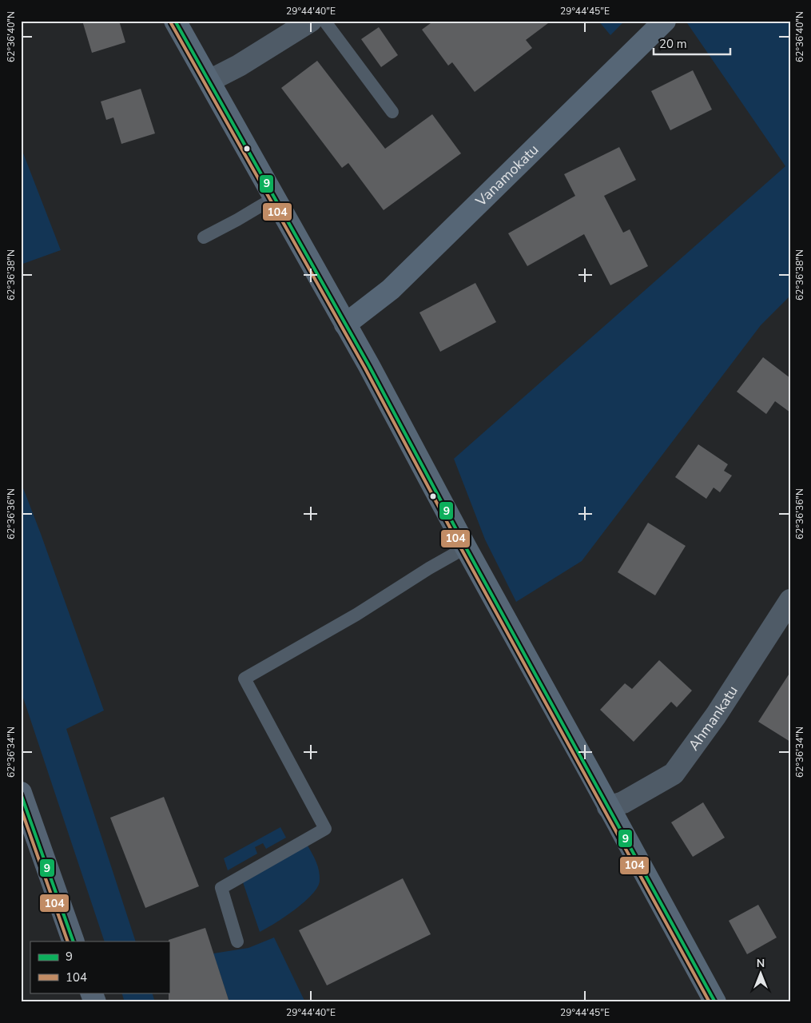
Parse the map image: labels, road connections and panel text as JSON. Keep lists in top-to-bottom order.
{
  "streets": {
    "street": ["Vanamokatu", "Ahmankatu"]
  },
  "lines": ["transit line 9", "transit line 104"],
  "legend": ["9", "104"],
  "scale_bar": "20 m",
  "north": "top",
  "coordinates": [
    "29°44'40\"E",
    "29°44'45\"E",
    "62°36'40\"N",
    "62°36'38\"N",
    "62°36'36\"N",
    "62°36'34\"N"
  ]
}
